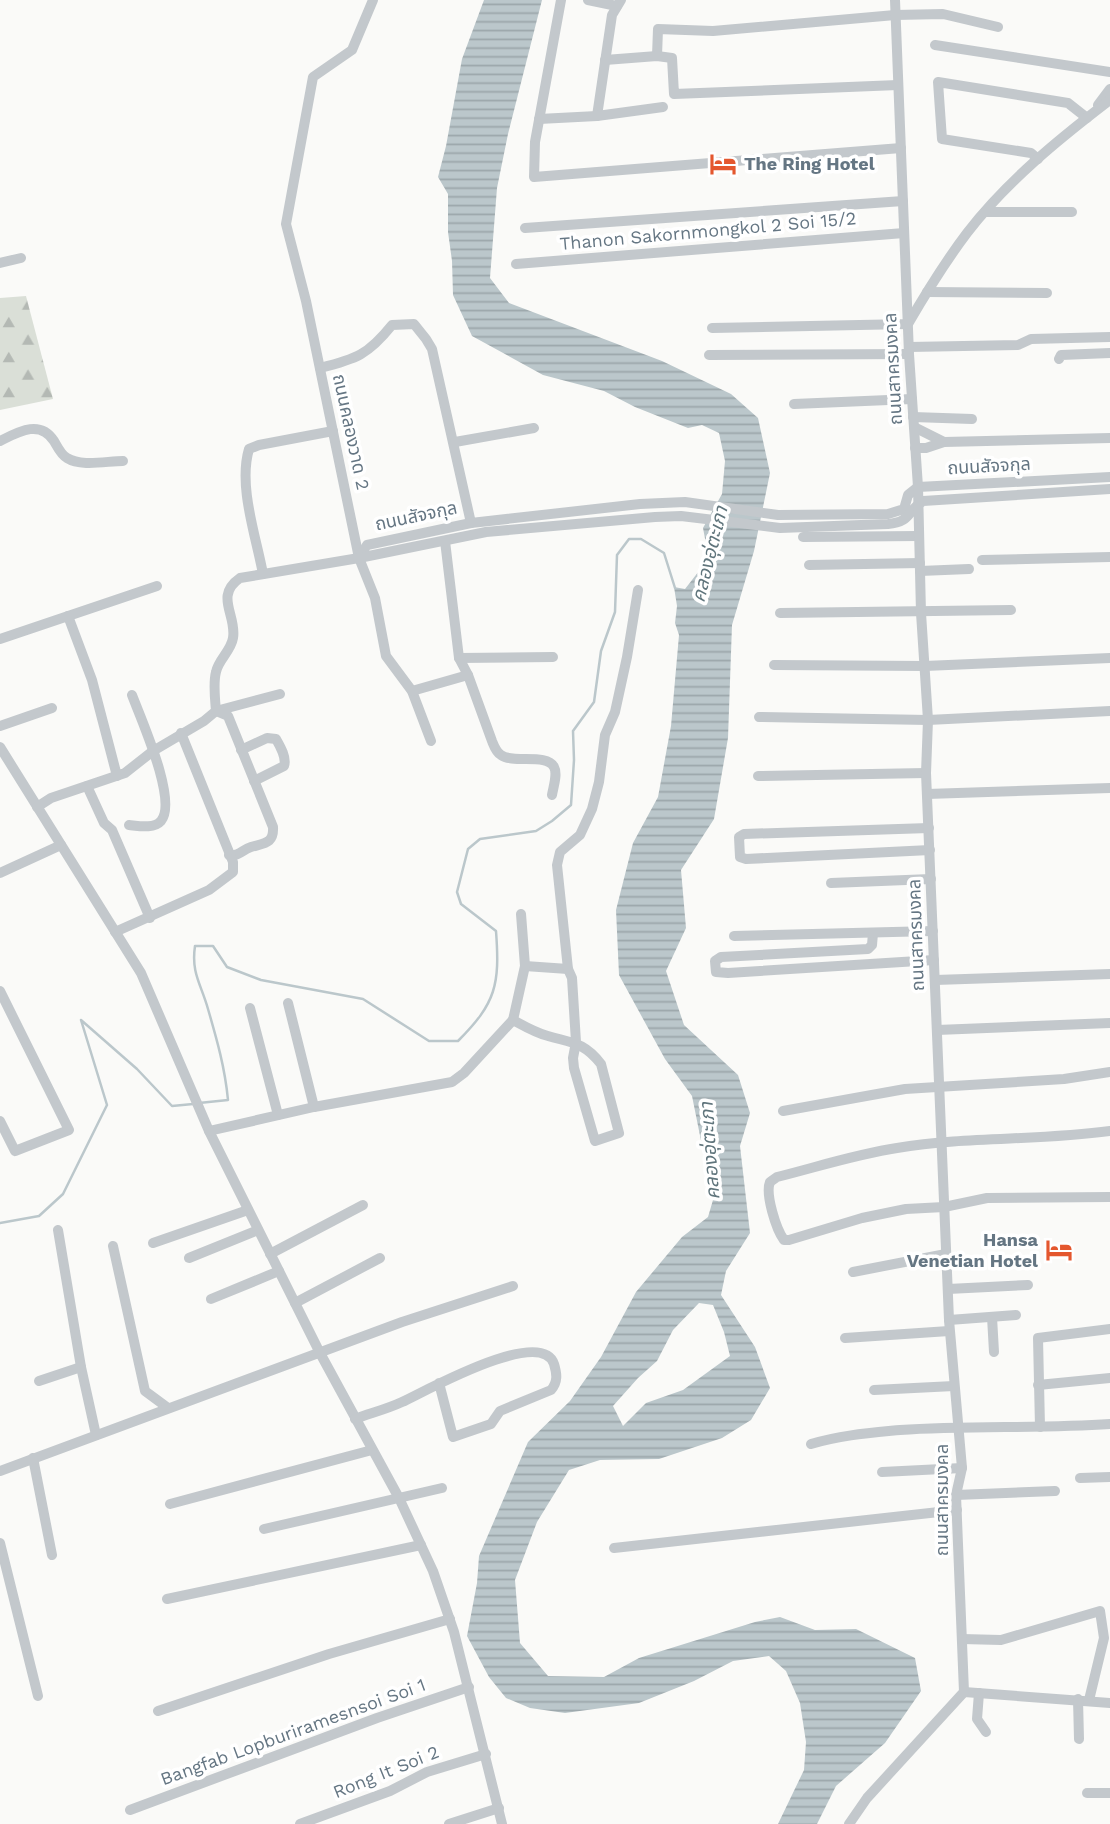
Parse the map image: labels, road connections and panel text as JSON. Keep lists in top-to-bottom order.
{
  "streets": {
    "street": [
      "Thanon Sakornmongkol 2 Soi 15/2",
      "ถนนสาครมงคล",
      "ถนนคลองวาด 2",
      "ถนนสัจจกุล",
      "Bangfab Lopburiramesnsoi Soi 1",
      "Rong It Soi 2"
    ]
  },
  "crossings": [
    ["Thanon Sakornmongkol 2 Soi 15/2", "ถนนสาครมงคล"],
    ["ถนนสาครมงคล", "ถนนสัจจกุล"],
    ["ถนนคลองวาด 2", "ถนนสัจจกุล"]
  ],
  "water": ["คลองอุ่ตะเภา"],
  "places": {
    "hotel": ["The Ring Hotel", "Hansa Venetian Hotel"]
  }
}
